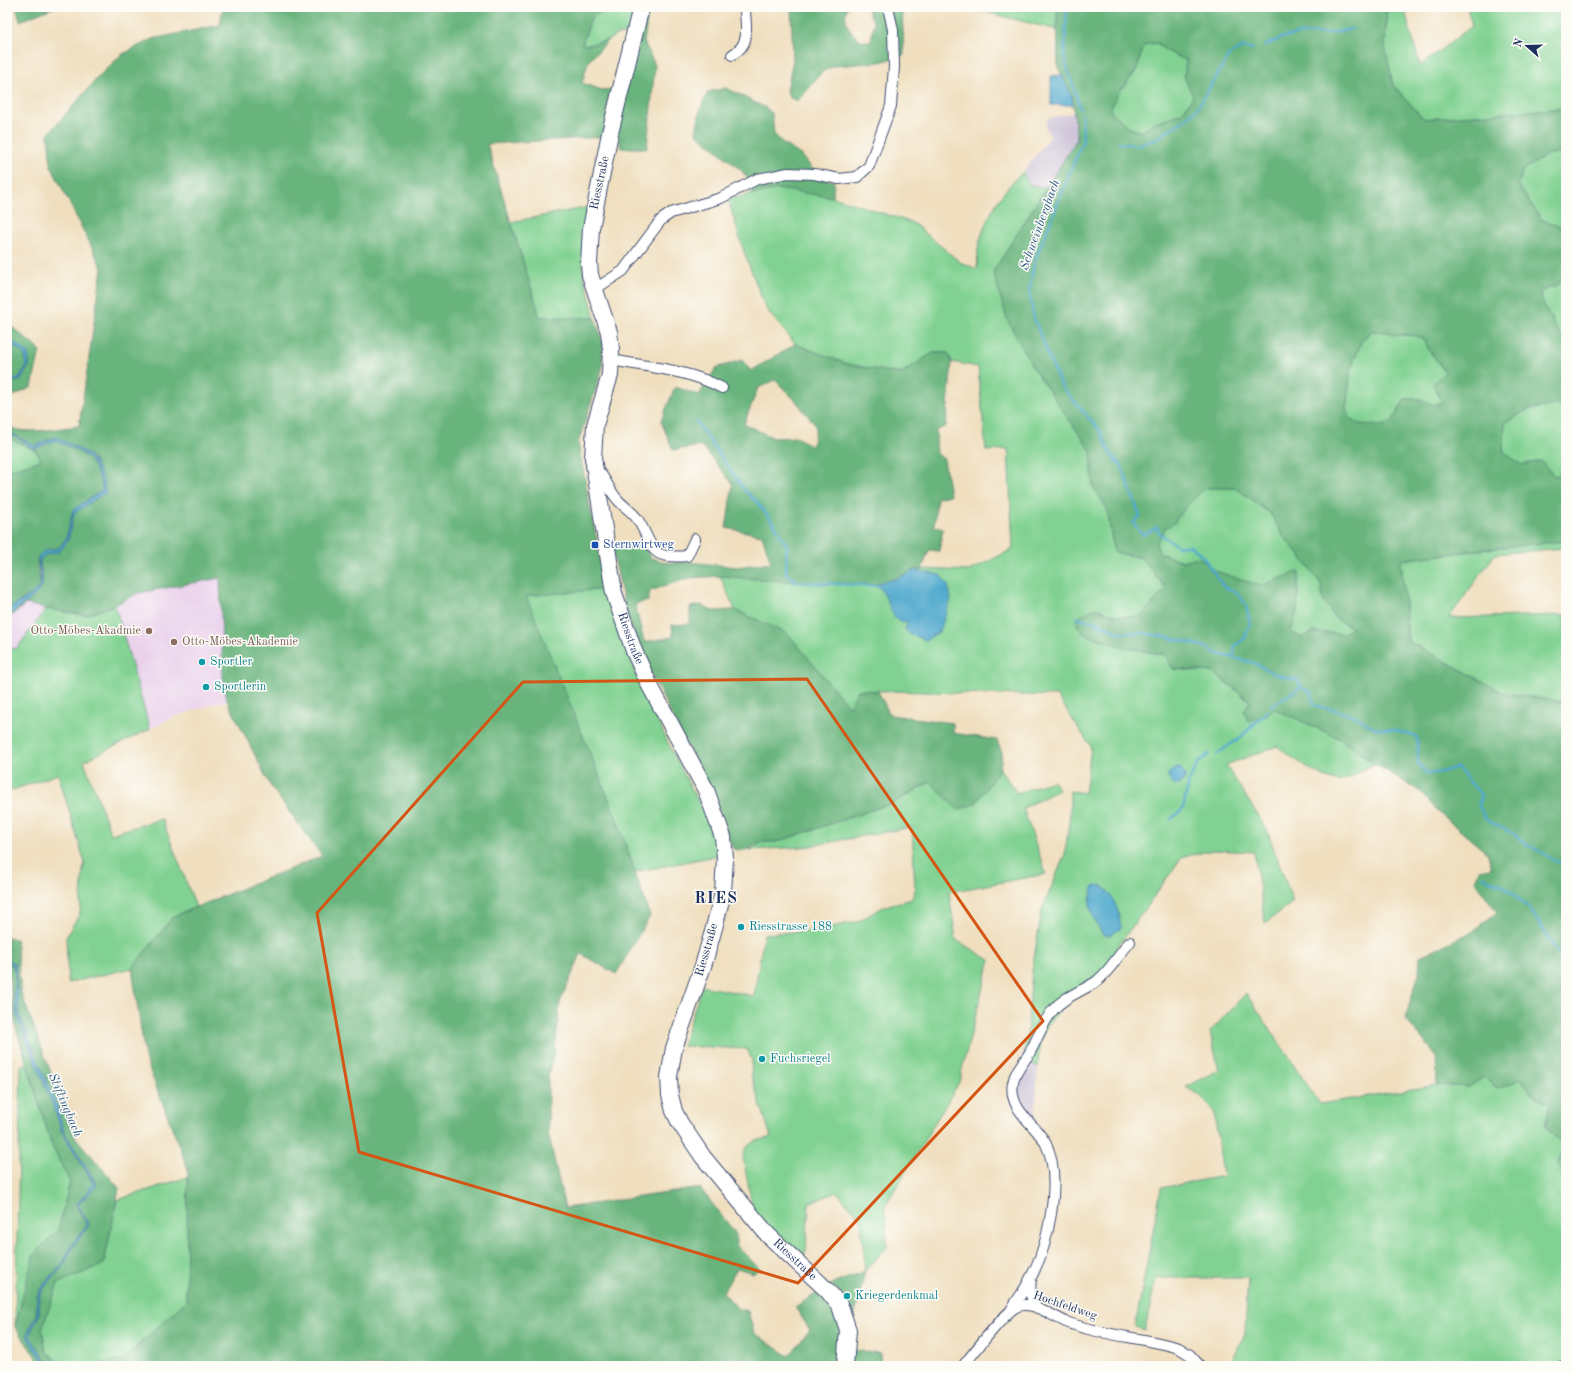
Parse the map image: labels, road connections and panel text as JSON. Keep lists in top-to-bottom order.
{
  "streets": {
    "main road": ["Riesstraße"],
    "street": ["Hochfeldweg"]
  },
  "districts": ["RIES"],
  "water": ["Schweinbergbach", "Stiftingbach"],
  "places": {
    "transit": ["Sternwirtweg"],
    "other": [
      "Otto-Möbes-Akadmie",
      "Otto-Möbes-Akademie",
      "Sportler",
      "Sportlerin",
      "Riesstrasse 188",
      "Fuchsriegel",
      "Kriegerdenkmal"
    ]
  },
  "north": "left"
}
